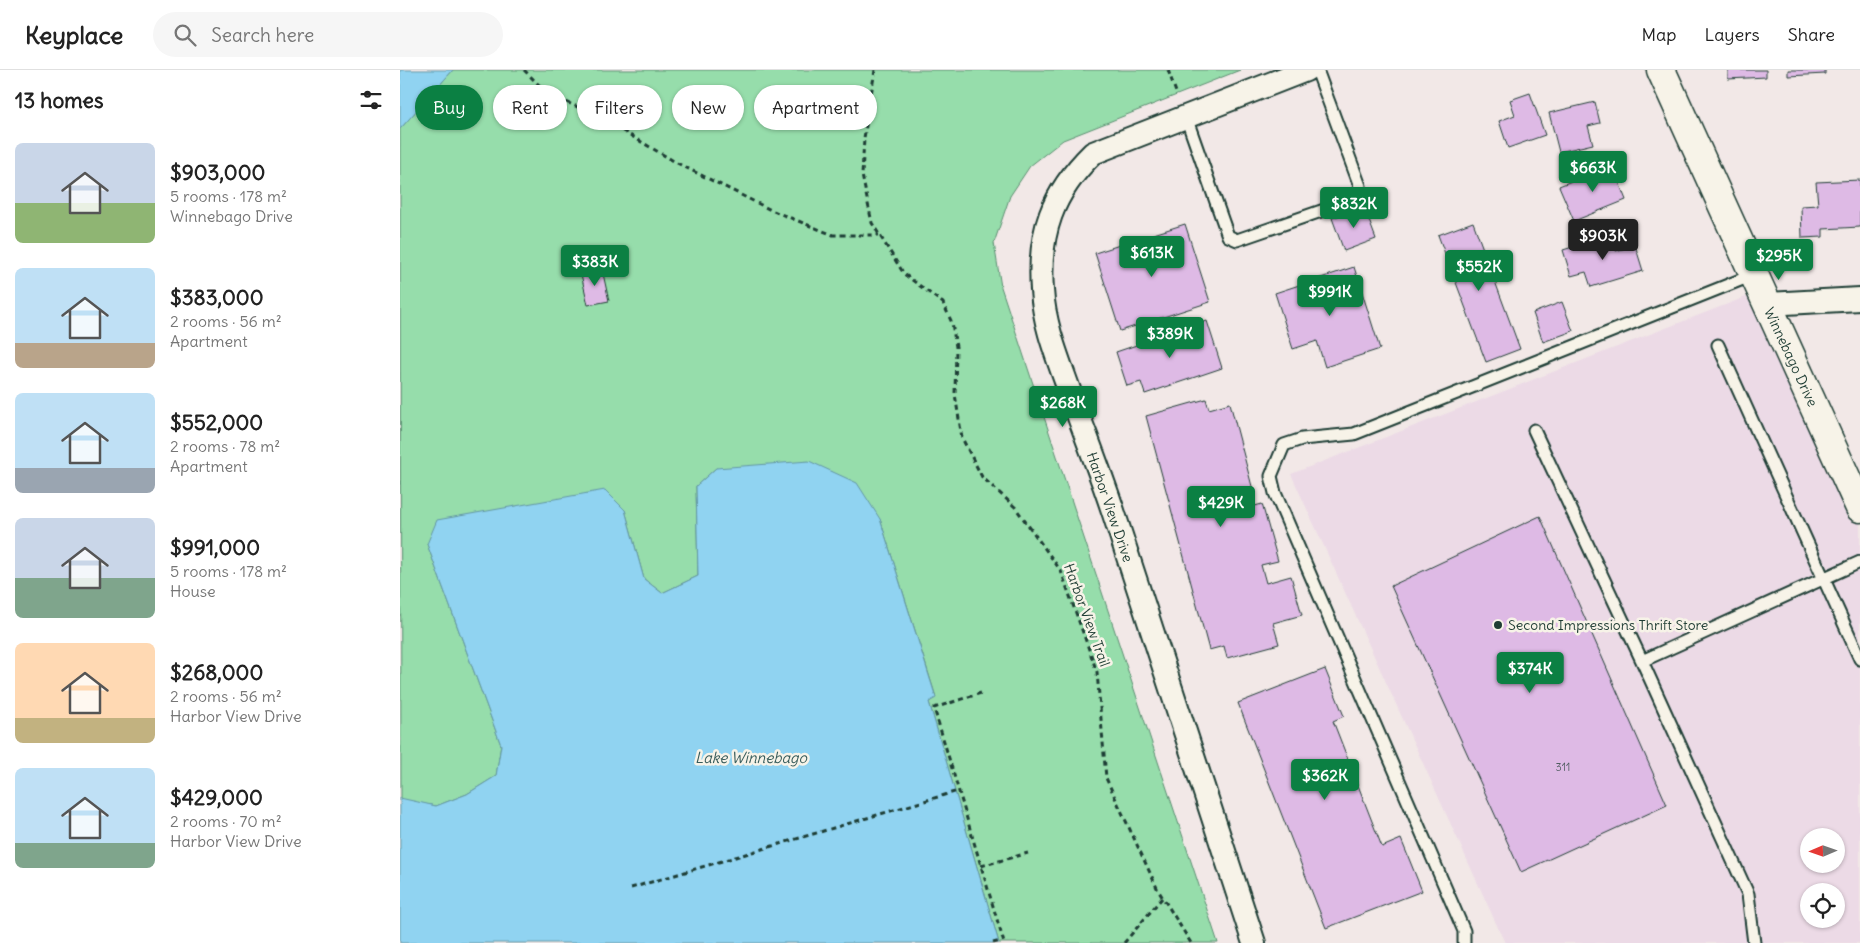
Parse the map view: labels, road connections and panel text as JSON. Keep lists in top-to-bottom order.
{
  "streets": {
    "main road": ["Winnebago Drive"],
    "street": ["Harbor View Drive"],
    "path": ["Harbor View Trail"]
  },
  "water": ["Lake Winnebago"],
  "places": ["Second Impressions Thrift Store"],
  "house_numbers": ["311"],
  "north": "left",
  "page": {
    "header": "Keyplace",
    "search": "Search here",
    "nav": ["Map", "Layers", "Share"],
    "heading": "13 homes",
    "chip": [
      "Buy",
      "Rent",
      "Filters",
      "New",
      "Apartment"
    ],
    "list": [
      {
        "name": "$903,000",
        "note": "5 rooms · 178 m² · Winnebago Drive"
      },
      {
        "name": "$383,000",
        "note": "2 rooms · 56 m² · Apartment"
      },
      {
        "name": "$552,000",
        "note": "2 rooms · 78 m² · Apartment"
      },
      {
        "name": "$991,000",
        "note": "5 rooms · 178 m² · House"
      },
      {
        "name": "$268,000",
        "note": "2 rooms · 56 m² · Harbor View Drive"
      },
      {
        "name": "$429,000",
        "note": "2 rooms · 70 m² · Harbor View Drive"
      }
    ],
    "price": [
      "$663K",
      "$832K",
      "$903K",
      "$613K",
      "$295K",
      "$383K",
      "$552K",
      "$991K",
      "$389K",
      "$268K",
      "$429K",
      "$374K",
      "$362K"
    ]
  }
}
